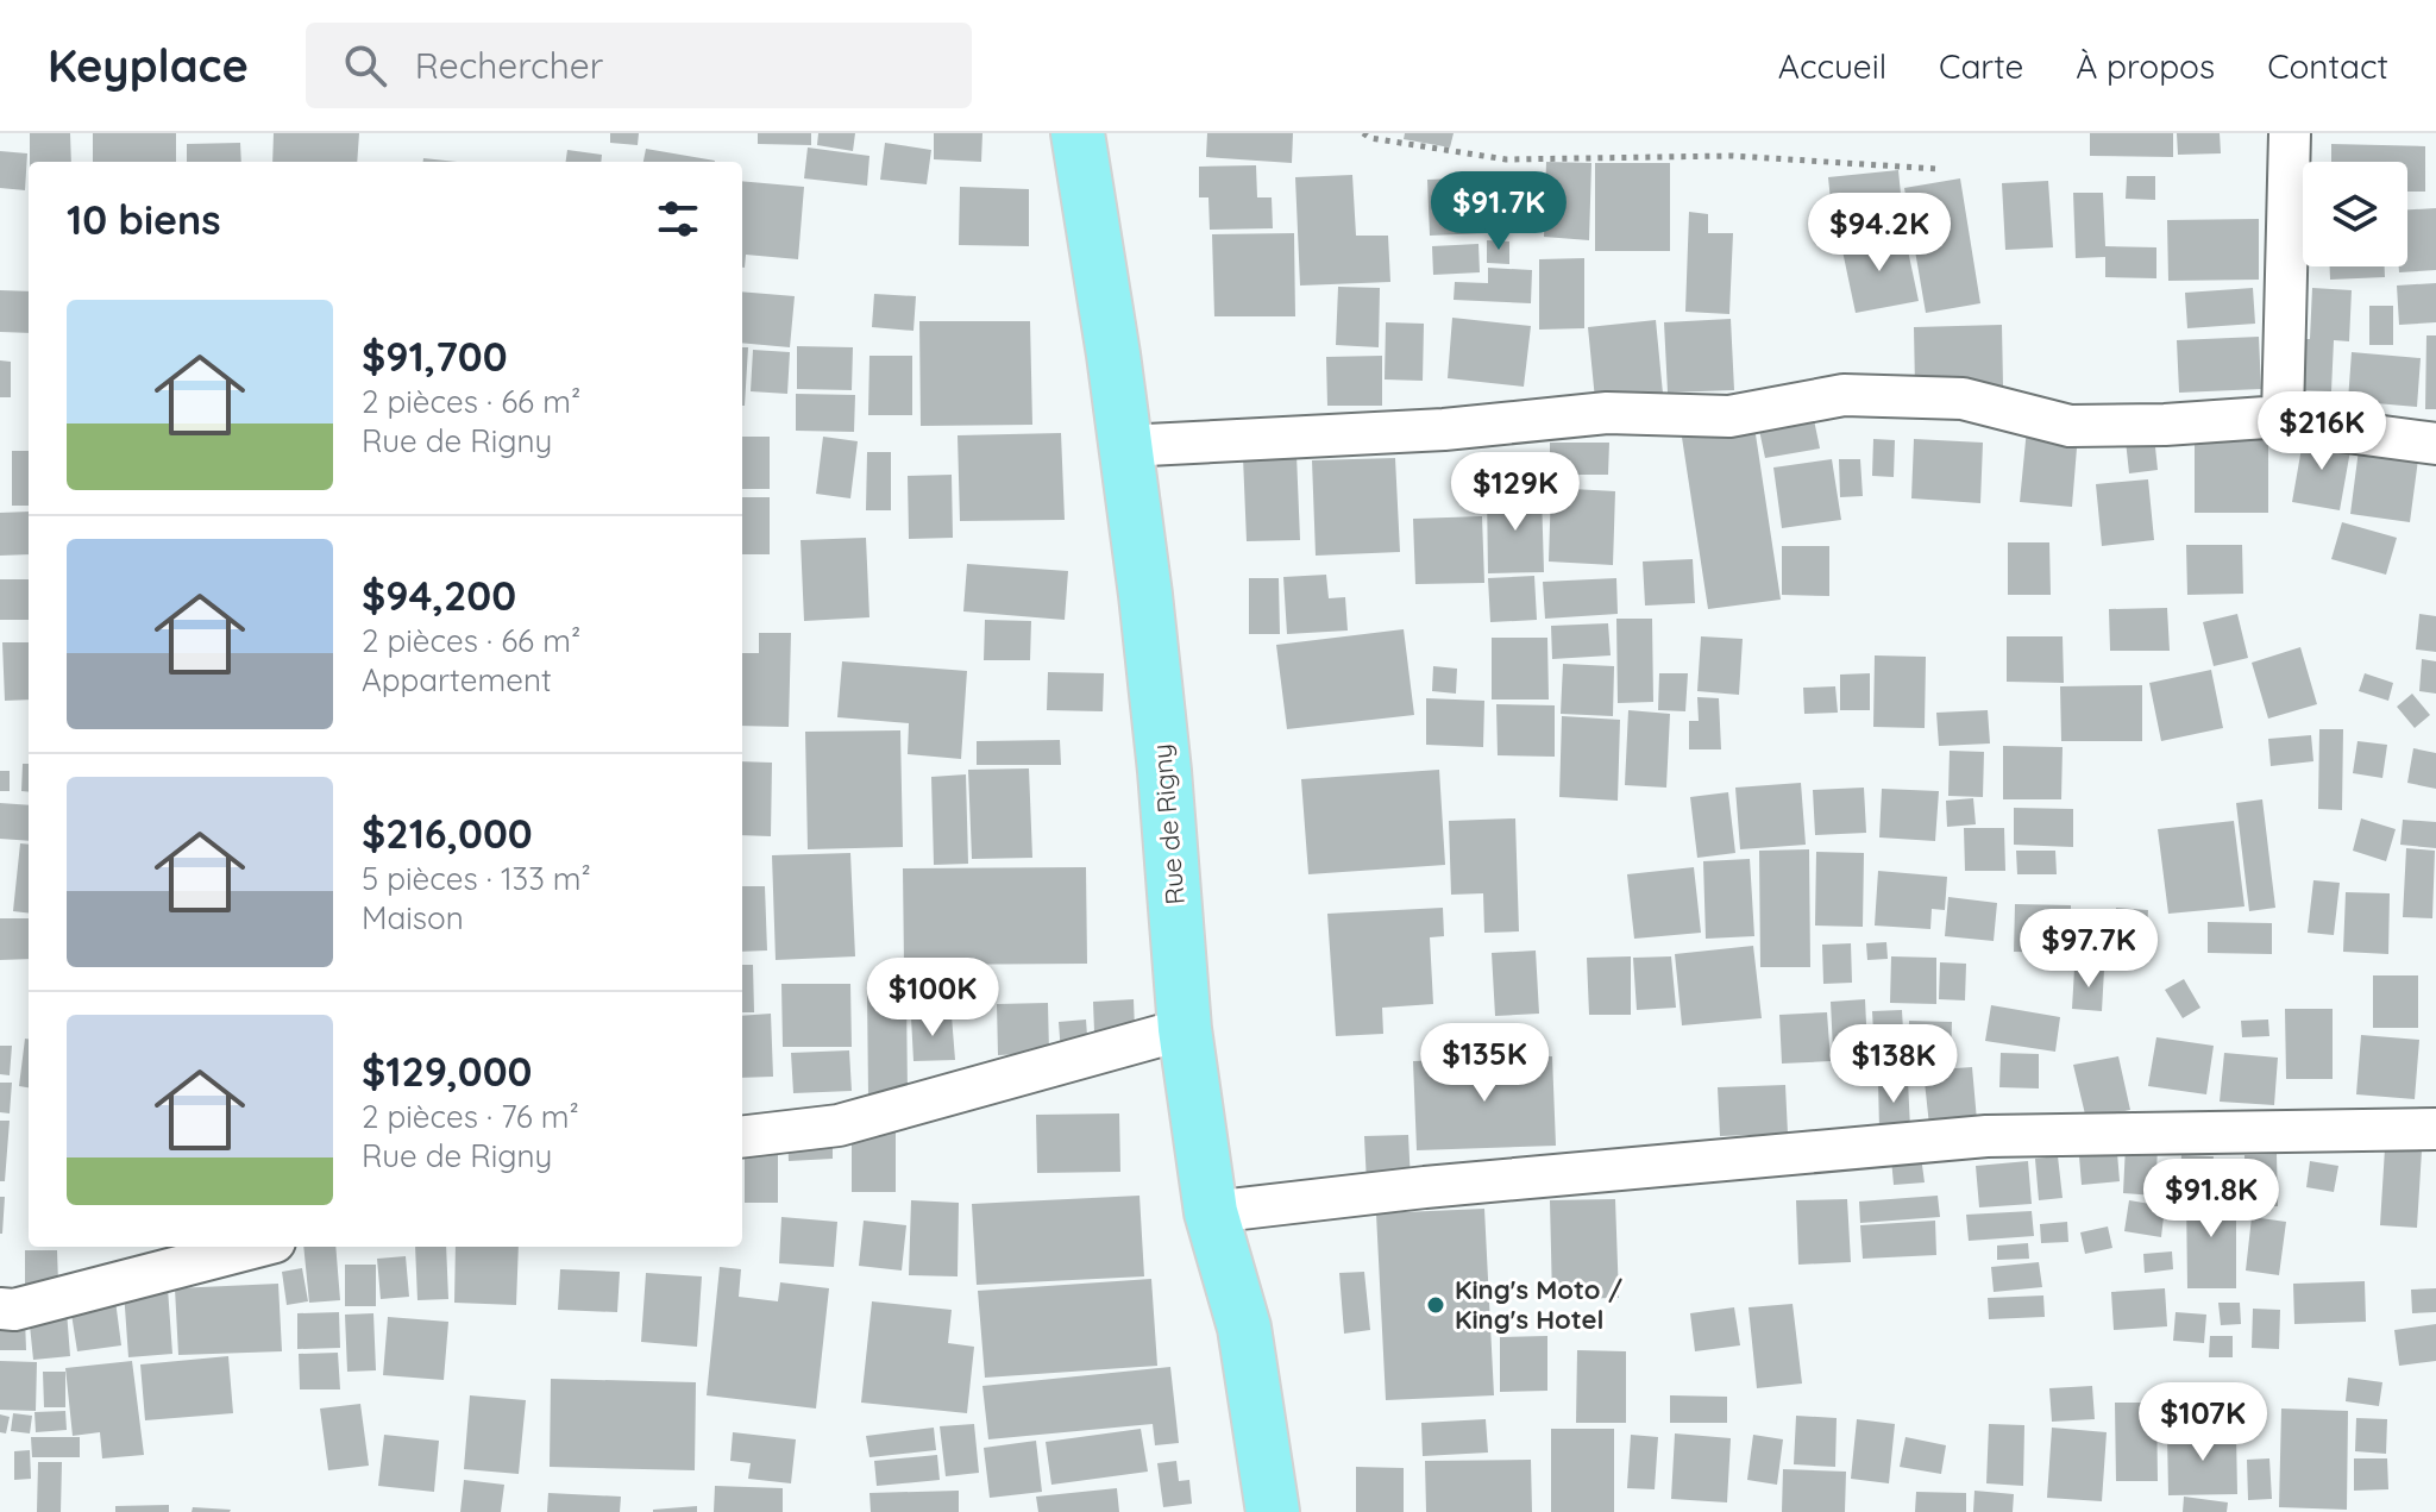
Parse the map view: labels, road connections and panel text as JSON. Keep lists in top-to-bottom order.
{
  "streets": {
    "main road": ["Rue de Rigny"]
  },
  "places": ["King's Moto / King's Hotel"],
  "page": {
    "header": "Keyplace",
    "search": "Rechercher",
    "nav": [
      "Accueil",
      "Carte",
      "À propos",
      "Contact"
    ],
    "heading": "10 biens",
    "price": [
      "$91.7K",
      "$94.2K",
      "$216K",
      "$129K",
      "$97.7K",
      "$100K",
      "$135K",
      "$138K",
      "$91.8K",
      "$107K"
    ],
    "list": [
      {
        "name": "$91,700",
        "note": "2 pièces · 66 m² · Rue de Rigny"
      },
      {
        "name": "$94,200",
        "note": "2 pièces · 66 m² · Appartement"
      },
      {
        "name": "$216,000",
        "note": "5 pièces · 133 m² · Maison"
      },
      {
        "name": "$129,000",
        "note": "2 pièces · 76 m² · Rue de Rigny"
      }
    ]
  }
}
